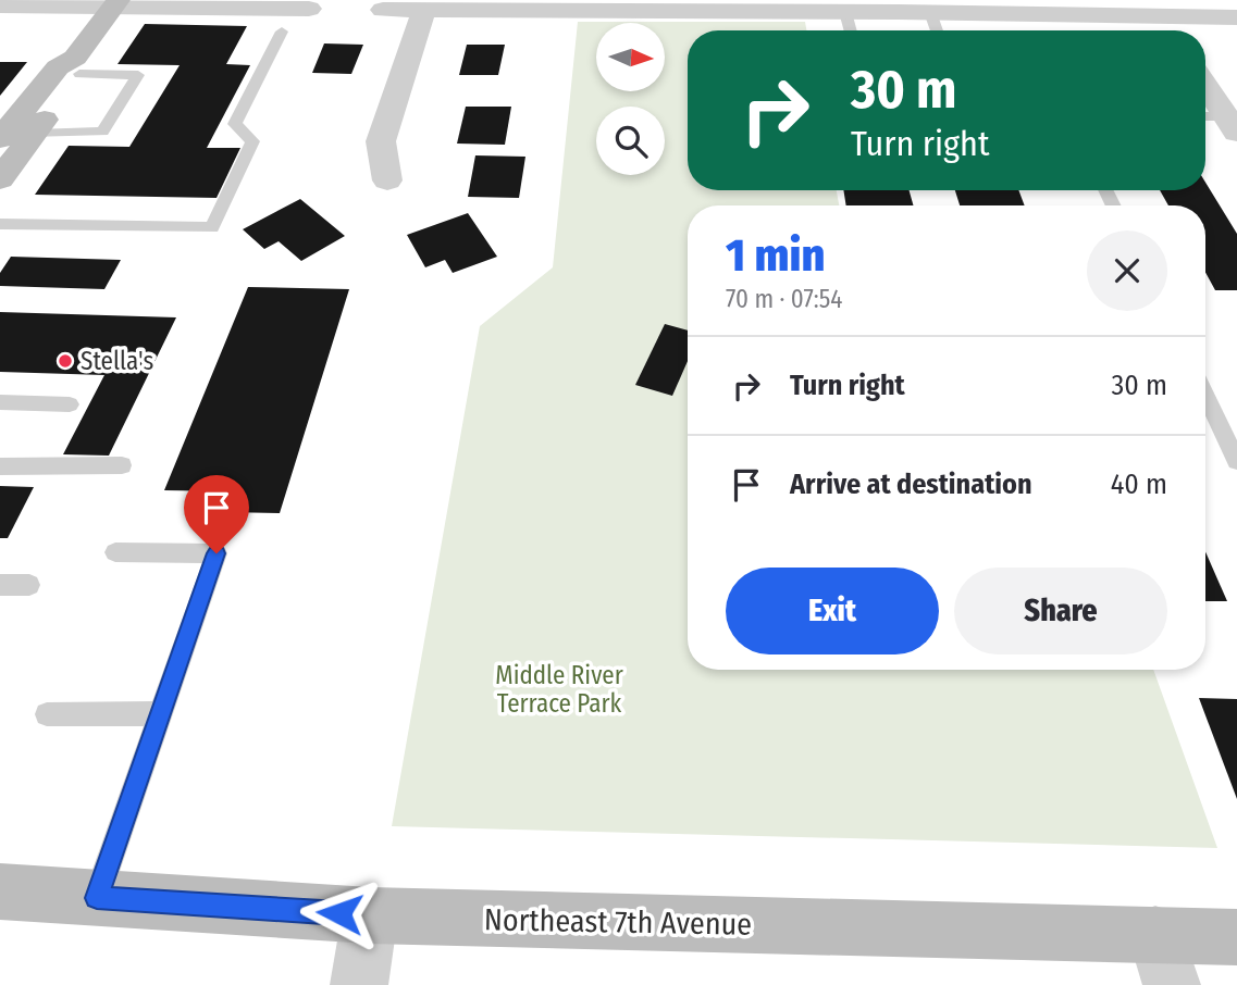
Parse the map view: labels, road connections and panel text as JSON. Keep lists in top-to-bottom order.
{
  "streets": {
    "street": ["Northeast 7th Avenue"]
  },
  "parks": ["Middle River Terrace Park"],
  "places": ["Stella's"],
  "north": "right",
  "page": {
    "turn": ["30 m", "Turn right"],
    "heading": ["1 min", "70 m · 07:54"],
    "list": [
      {
        "name": "Turn right",
        "value": "30 m"
      },
      {
        "name": "Arrive at destination",
        "value": "40 m"
      }
    ],
    "buttons": ["Exit", "Share"]
  }
}
